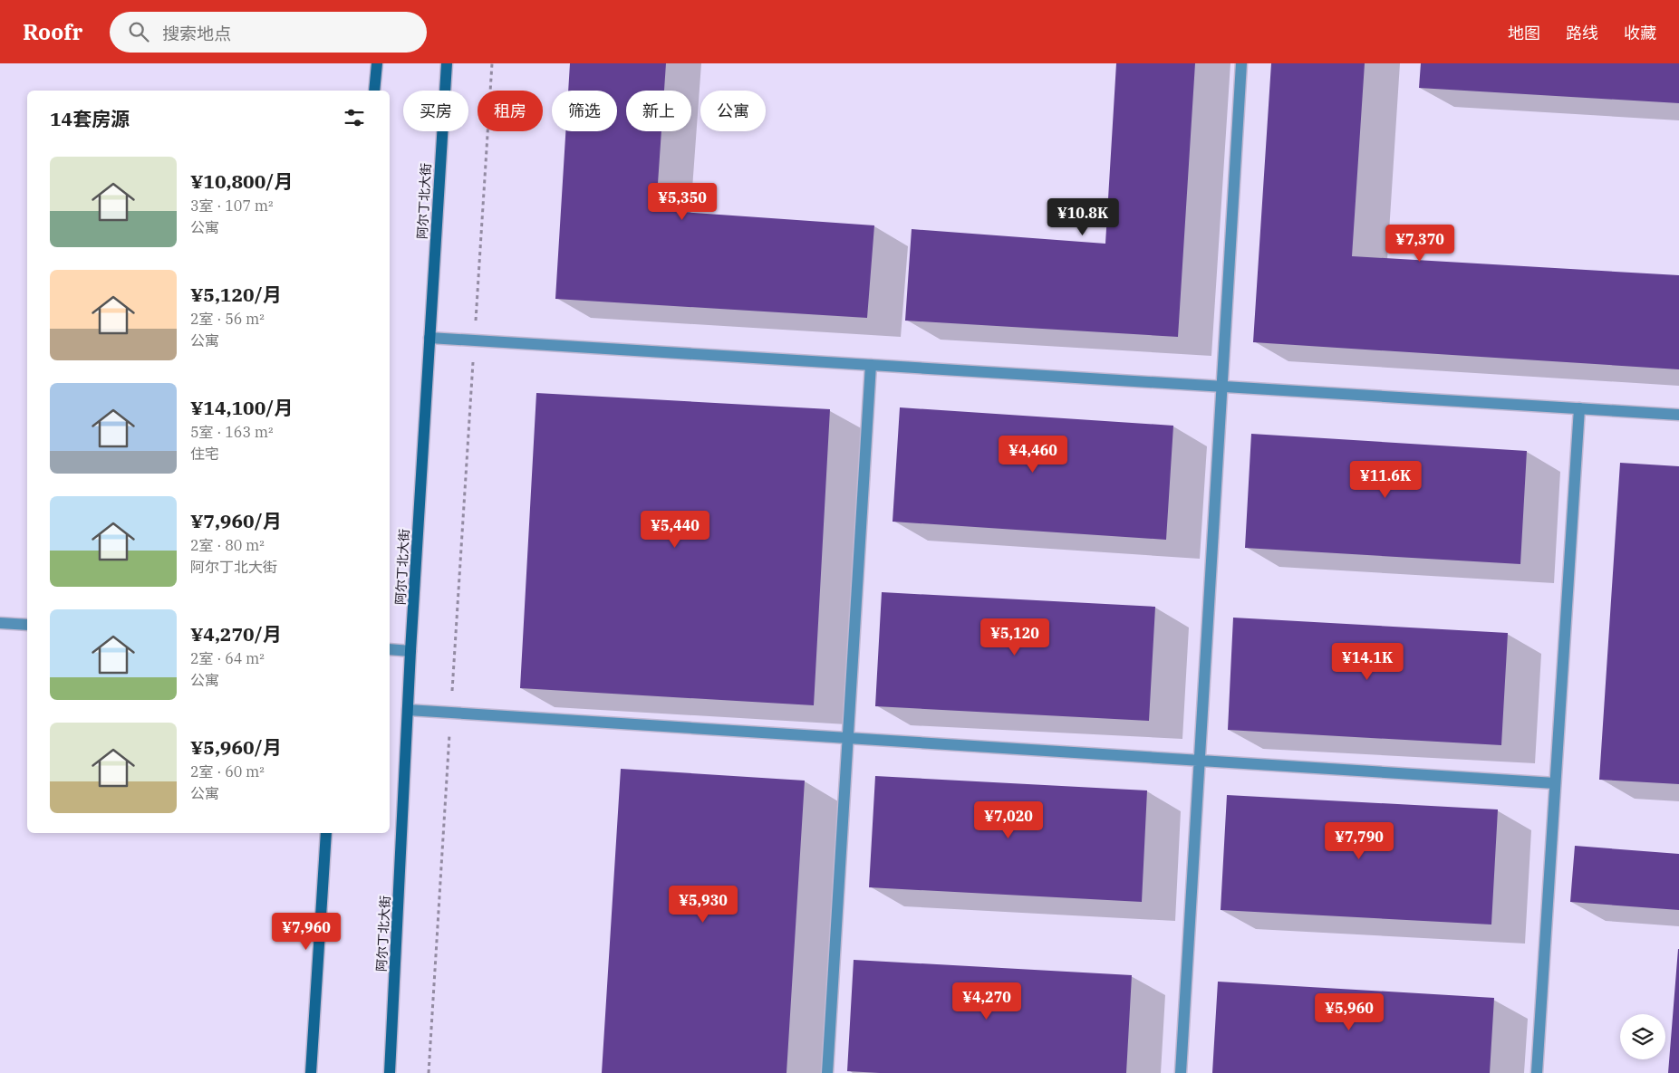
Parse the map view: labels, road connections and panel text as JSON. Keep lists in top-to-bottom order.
{
  "streets": {
    "main road": ["阿尔丁北大街"]
  },
  "page": {
    "header": "Roofr",
    "search": "搜索地点",
    "nav": ["地图", "路线", "收藏"],
    "chip": [
      "买房",
      "租房",
      "筛选",
      "新上",
      "公寓"
    ],
    "heading": "14套房源",
    "list": [
      {
        "name": "¥10,800/月",
        "note": "3室 · 107 m² · 公寓"
      },
      {
        "name": "¥5,120/月",
        "note": "2室 · 56 m² · 公寓"
      },
      {
        "name": "¥14,100/月",
        "note": "5室 · 163 m² · 住宅"
      },
      {
        "name": "¥7,960/月",
        "note": "2室 · 80 m² · 阿尔丁北大街"
      },
      {
        "name": "¥4,270/月",
        "note": "2室 · 64 m² · 公寓"
      },
      {
        "name": "¥5,960/月",
        "note": "2室 · 60 m² · 公寓"
      }
    ],
    "price": [
      "¥5,350",
      "¥10.8K",
      "¥7,370",
      "¥4,460",
      "¥11.6K",
      "¥5,440",
      "¥5,120",
      "¥14.1K",
      "¥7,020",
      "¥7,790",
      "¥5,930",
      "¥7,960",
      "¥4,270",
      "¥5,960"
    ]
  }
}
